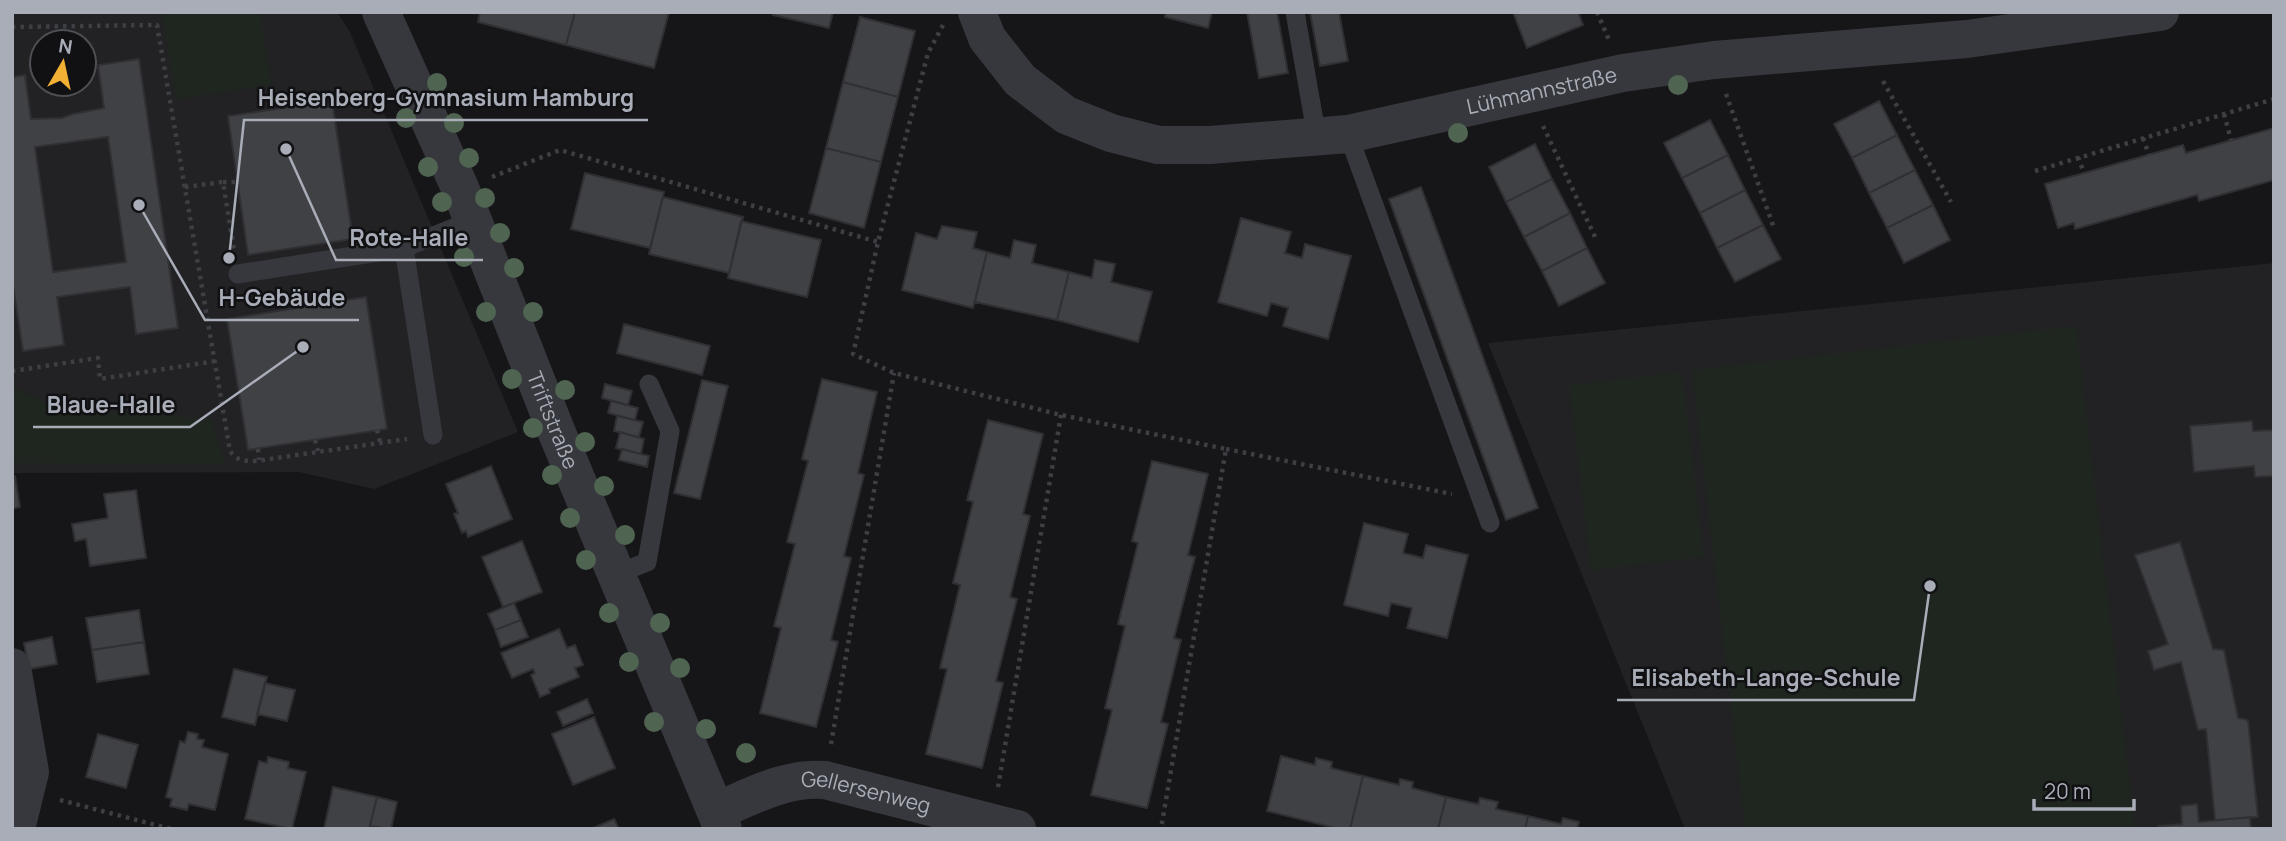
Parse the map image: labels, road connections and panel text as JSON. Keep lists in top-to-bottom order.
{
  "streets": {
    "street": ["Lühmannstraße", "Triftstraße", "Gellersenweg"]
  },
  "crossings": [
    ["Triftstraße", "Gellersenweg"]
  ],
  "places": [
    "Rote-Halle",
    "H-Gebäude",
    "Heisenberg-Gymnasium Hamburg",
    "Blaue-Halle",
    "Elisabeth-Lange-Schule"
  ],
  "scale_bar": "20 m",
  "north": "top"
}
